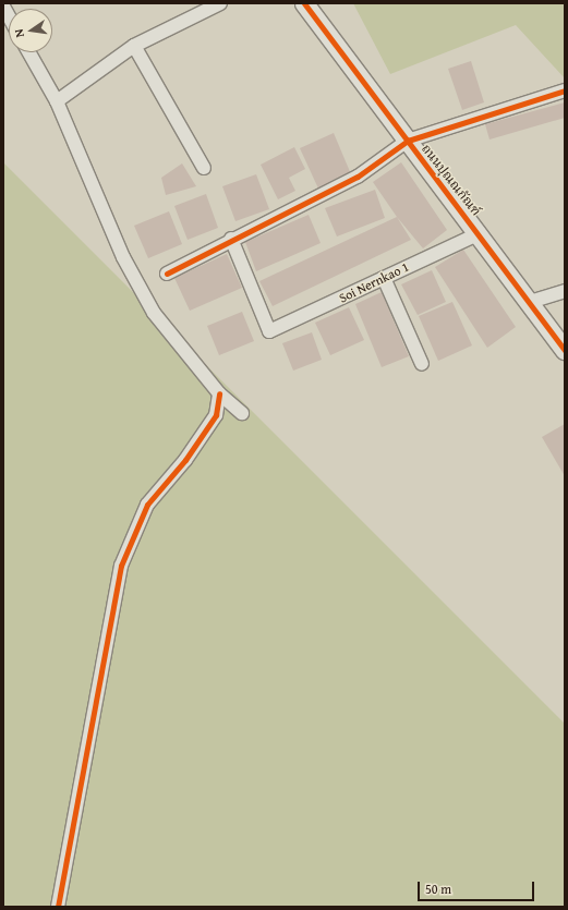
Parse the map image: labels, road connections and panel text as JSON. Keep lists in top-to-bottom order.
{
  "streets": {
    "street": ["ถนนปุณณกัณฑ์", "Soi Nernkao 1"]
  },
  "crossings": [
    ["ถนนปุณณกัณฑ์", "Soi Nernkao 1"]
  ],
  "scale_bar": "50 m",
  "north": "left"
}
